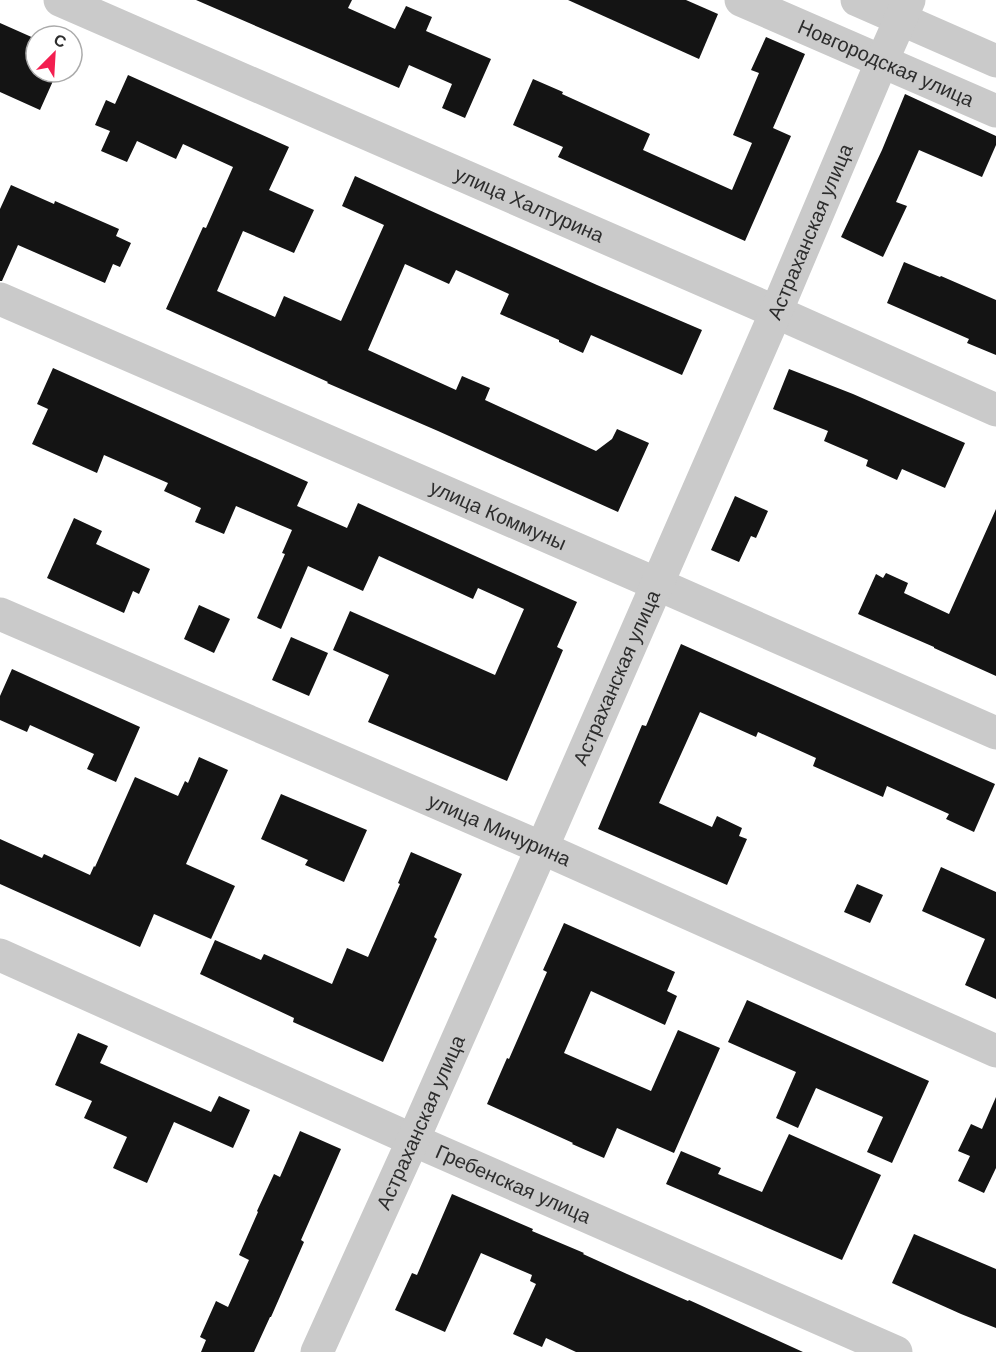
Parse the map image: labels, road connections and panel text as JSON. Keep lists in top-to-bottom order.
{
  "streets": {
    "street": [
      "Новгородская улица",
      "улица Халтурина",
      "Астраханская улица",
      "улица Коммуны",
      "улица Мичурина",
      "Гребенская улица"
    ]
  },
  "crossings": [
    ["Новгородская улица", "Астраханская улица"],
    ["улица Халтурина", "Астраханская улица"],
    ["Астраханская улица", "улица Коммуны"],
    ["Астраханская улица", "улица Мичурина"],
    ["Астраханская улица", "Гребенская улица"]
  ],
  "north": "top right"
}
